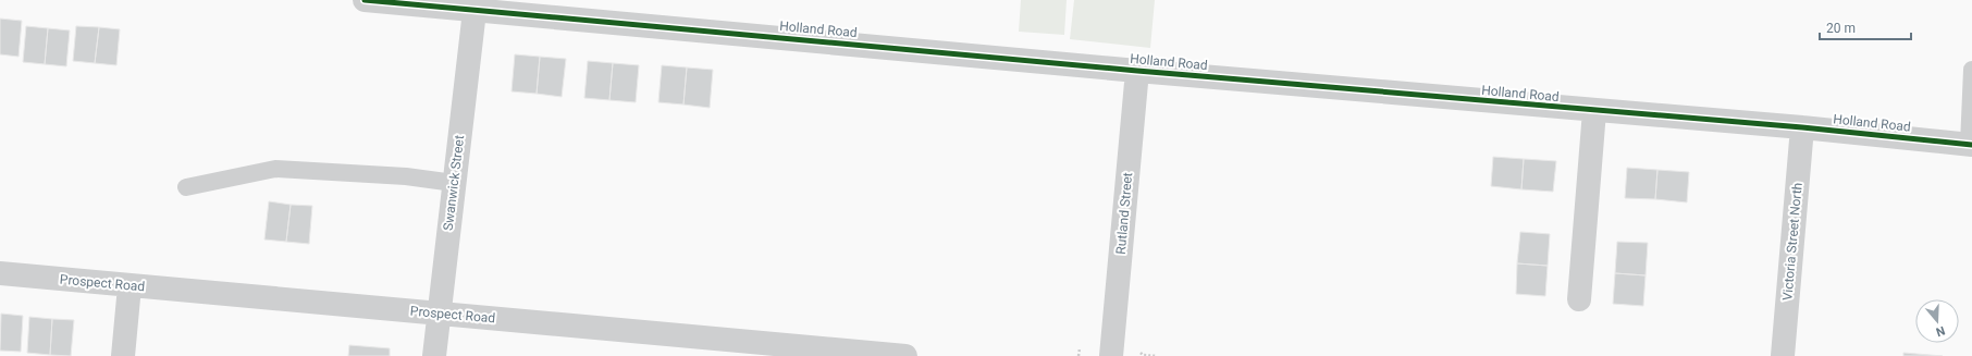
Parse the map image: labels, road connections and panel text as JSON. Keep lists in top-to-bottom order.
{
  "streets": {
    "street": [
      "Holland Road",
      "Swanwick Street",
      "Rutland Street",
      "Victoria Street North",
      "Prospect Road"
    ]
  },
  "crossings": [
    ["Holland Road", "Swanwick Street"],
    ["Holland Road", "Rutland Street"],
    ["Holland Road", "Victoria Street North"],
    ["Swanwick Street", "Prospect Road"]
  ],
  "scale_bar": "20 m",
  "north": "bottom"
}
